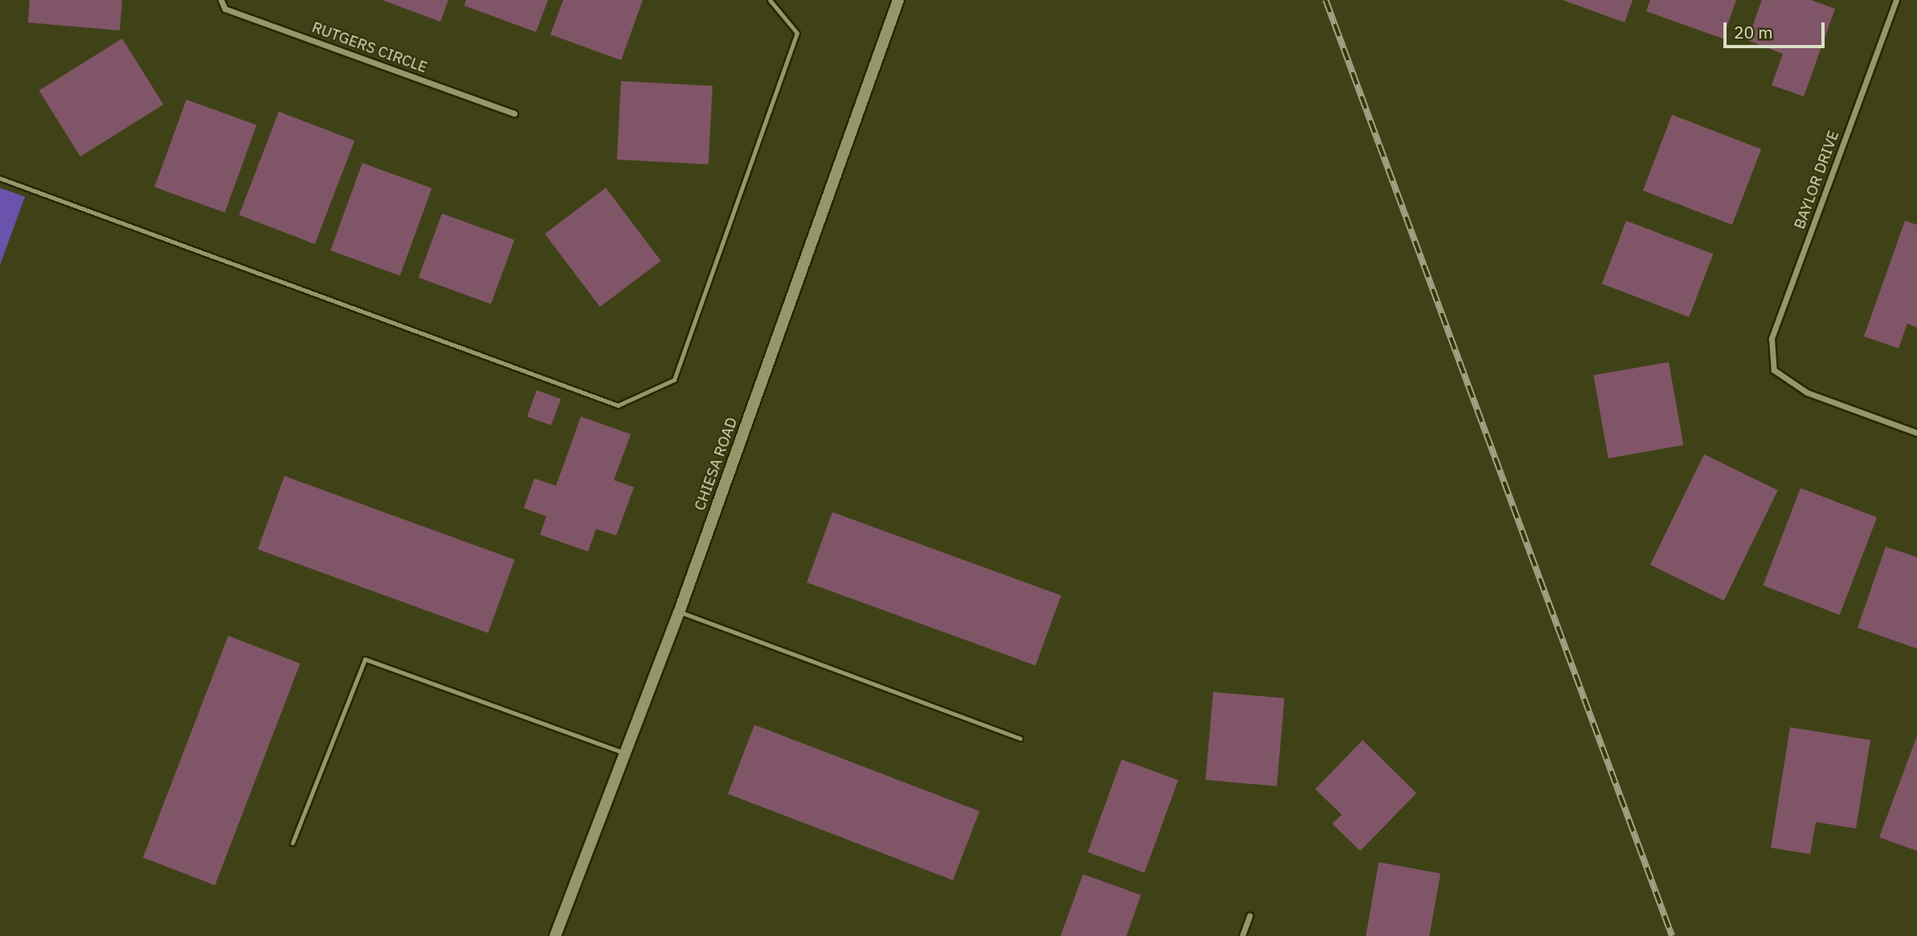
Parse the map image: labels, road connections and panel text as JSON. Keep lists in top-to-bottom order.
{
  "streets": {
    "main road": ["CHIESA ROAD"],
    "street": ["RUTGERS CIRCLE", "BAYLOR DRIVE"]
  },
  "scale_bar": "20 m"
}
